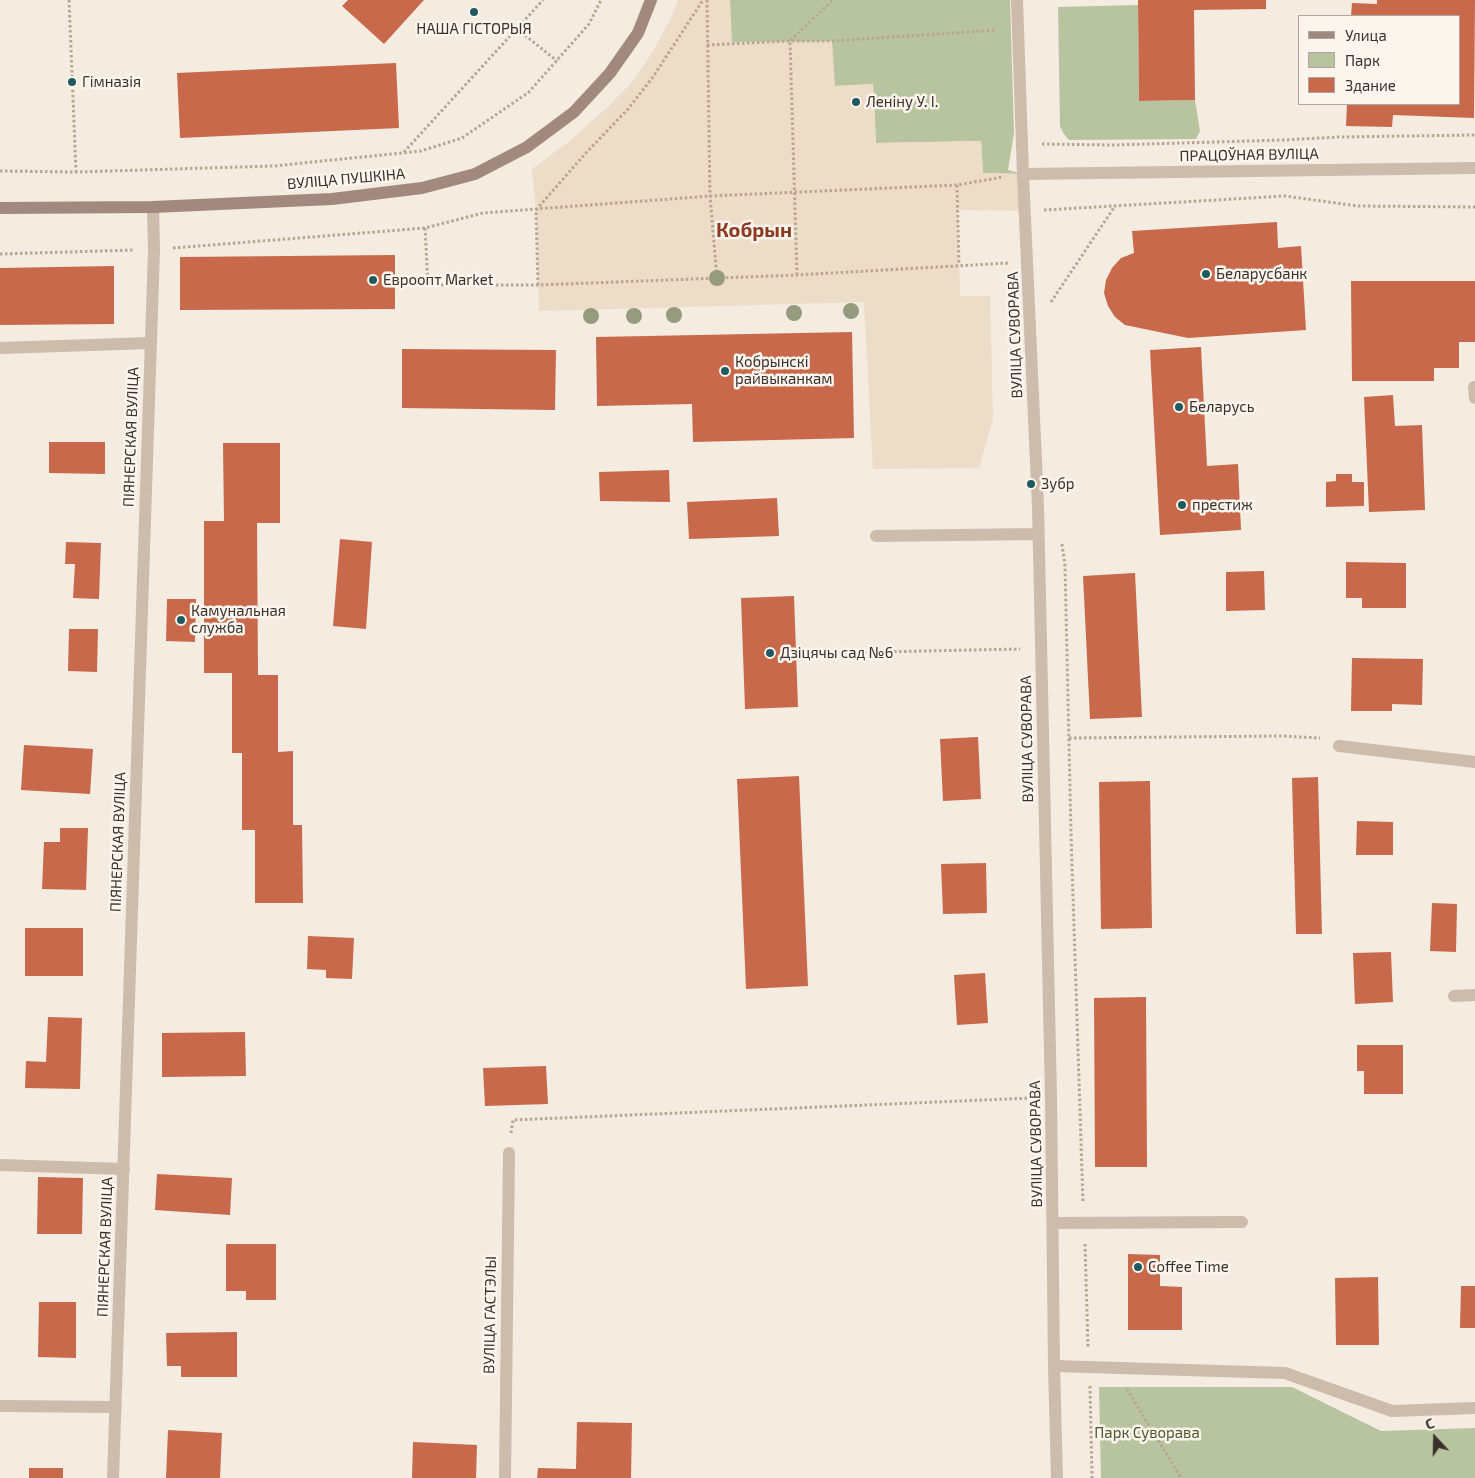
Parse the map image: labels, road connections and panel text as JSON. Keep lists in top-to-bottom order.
{
  "streets": {
    "main road": ["ВУЛІЦА ПУШКІНА"],
    "street": [
      "ПРАЦОЎНАЯ ВУЛІЦА",
      "ВУЛІЦА СУВОРАВА",
      "ПІЯНЕРСКАЯ ВУЛІЦА",
      "ВУЛІЦА ГАСТЭЛЫ"
    ]
  },
  "crossings": [
    ["ПРАЦОЎНАЯ ВУЛІЦА", "ВУЛІЦА СУВОРАВА"],
    ["ВУЛІЦА ПУШКІНА", "ПІЯНЕРСКАЯ ВУЛІЦА"]
  ],
  "districts": ["Кобрын"],
  "parks": ["Парк Суворава"],
  "places": [
    "НАША ГІСТОРЫЯ",
    "Гімназія",
    "Леніну У. І.",
    "Беларусбанк",
    "Евроопт Market",
    "Кобрынскі райвыканкам",
    "Беларусь",
    "Зубр",
    "престиж",
    "Камунальная служба",
    "Дзіцячы сад №6",
    "Coffee Time"
  ],
  "legend": ["Улица", "Парк", "Здание"],
  "north": "top"
}
